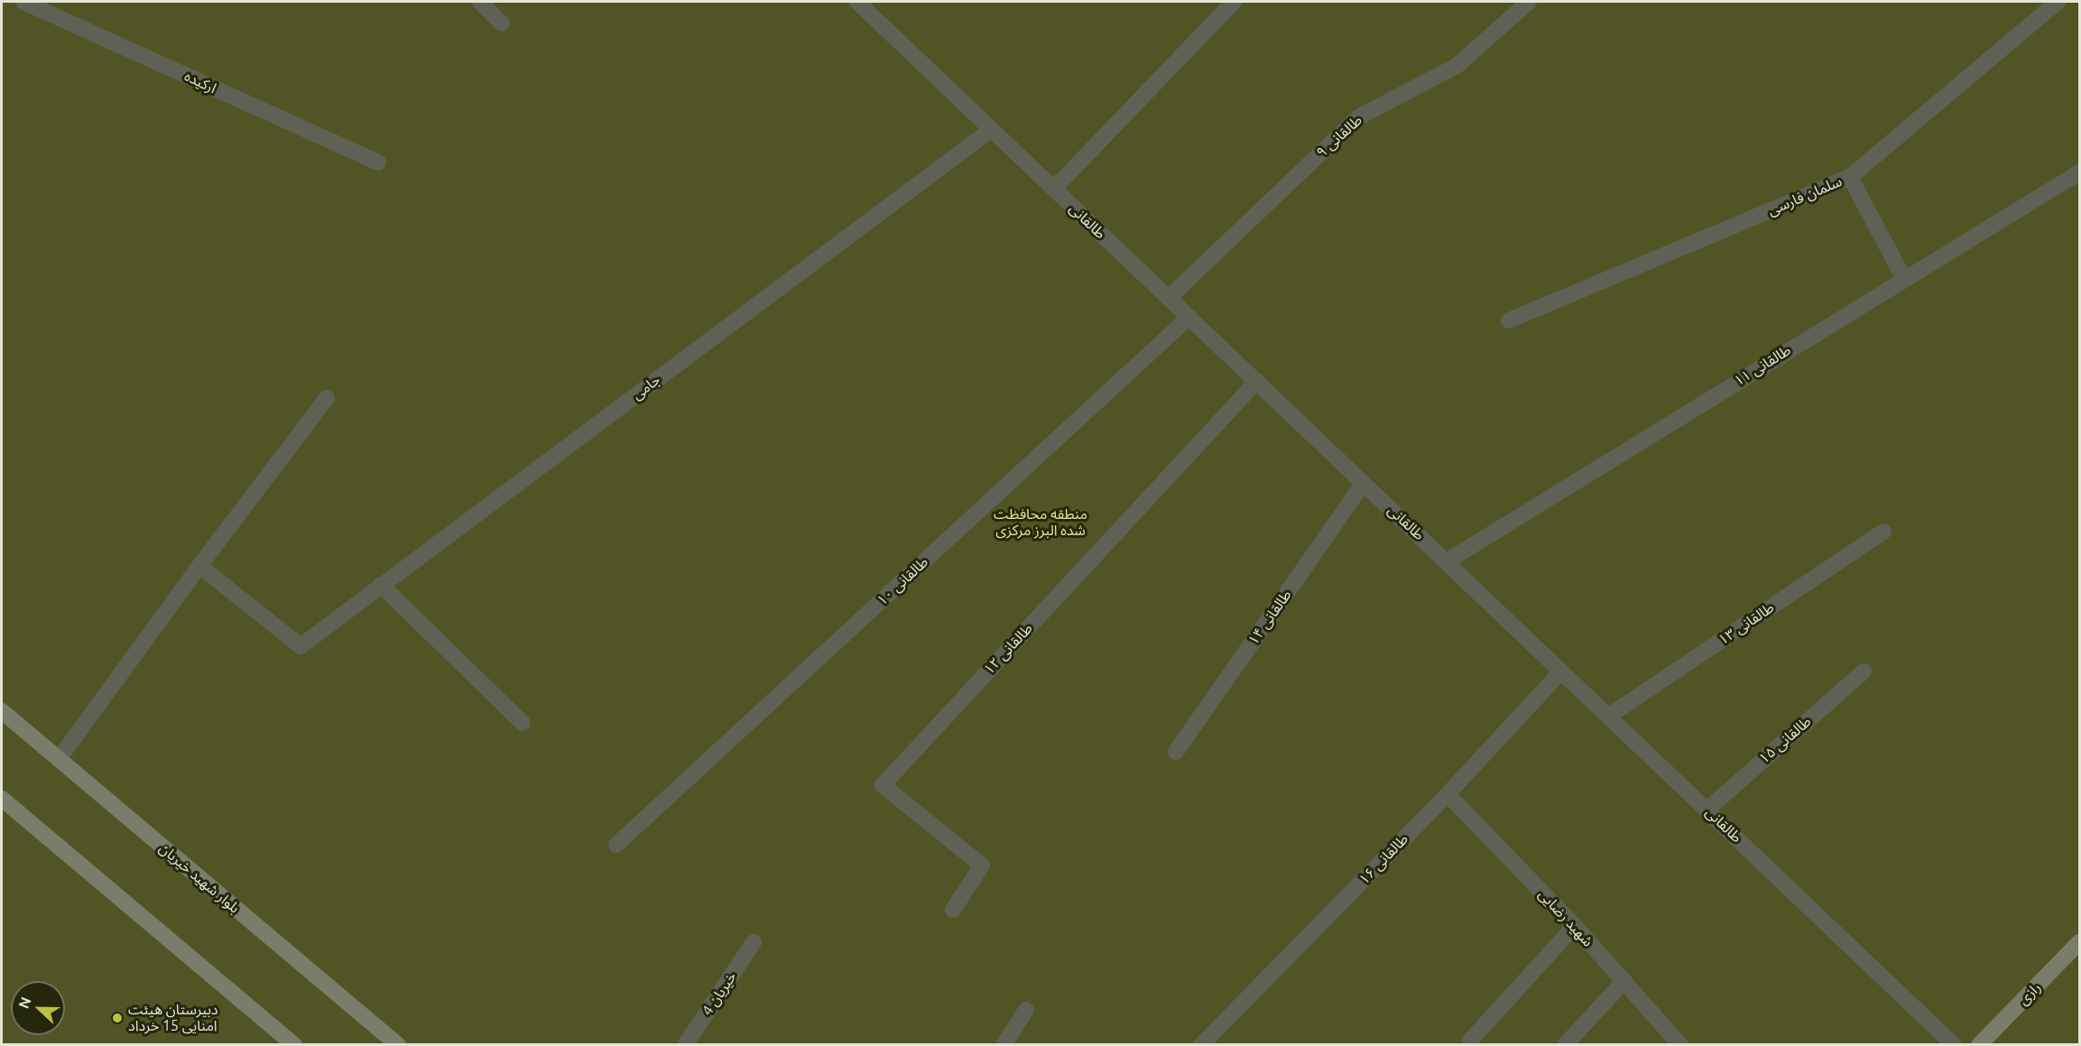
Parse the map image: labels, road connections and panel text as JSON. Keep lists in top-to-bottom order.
{
  "streets": {
    "main road": ["بلوار شهید خیریان", "رازی"],
    "street": [
      "ارکیده",
      "طالقانی ۹",
      "سلمان فارسی",
      "طالقانی",
      "طالقانی ۱۱",
      "جامی",
      "طالقانی ۱۰",
      "طالقانی ۱۴",
      "طالقانی ۱۳",
      "طالقانی ۱۲",
      "طالقانی ۱۵",
      "طالقانی ۱۶",
      "شهید رضایی",
      "خیریان 4"
    ]
  },
  "crossings": [
    ["طالقانی ۹", "طالقانی"],
    ["طالقانی", "طالقانی ۱۱"],
    ["طالقانی", "جامی"],
    ["طالقانی", "طالقانی ۱۰"],
    ["طالقانی", "طالقانی ۱۴"],
    ["طالقانی", "طالقانی ۱۳"],
    ["طالقانی", "طالقانی ۱۲"],
    ["طالقانی", "طالقانی ۱۵"],
    ["طالقانی", "طالقانی ۱۶"],
    ["طالقانی ۱۶", "شهید رضایی"]
  ],
  "parks": ["منطقه محافظت شده البرز مرکزی"],
  "places": ["دبیرستان هیئت امنایی 15 خرداد"],
  "north": "left"
}
